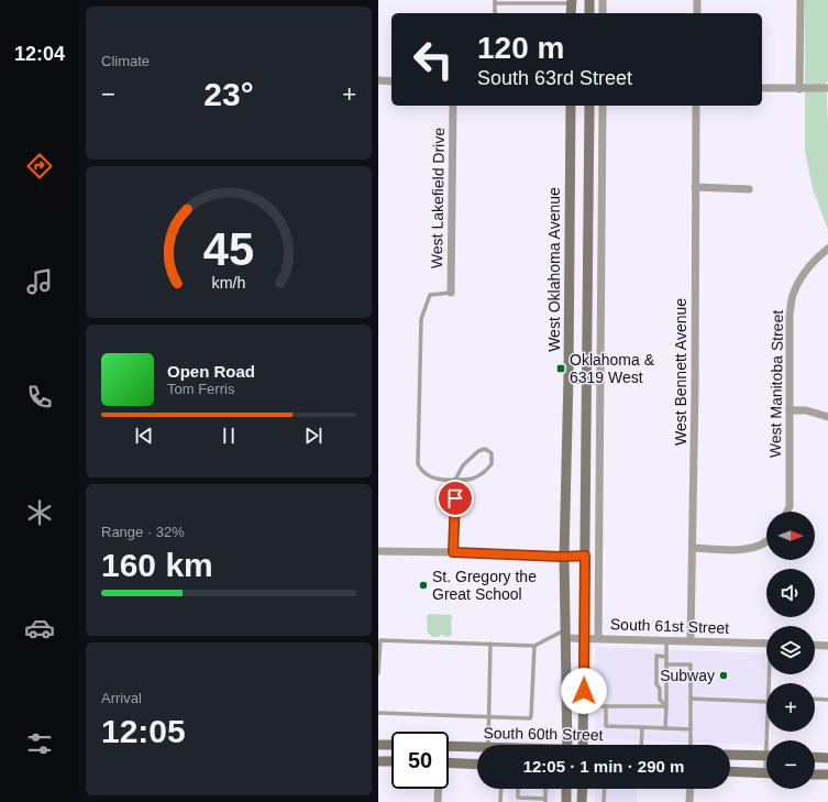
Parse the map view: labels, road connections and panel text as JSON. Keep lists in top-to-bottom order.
{
  "streets": {
    "main road": ["West Oklahoma Avenue", "South 60th Street"],
    "street": [
      "West Lakefield Drive",
      "West Bennett Avenue",
      "West Manitoba Street",
      "South 61st Street"
    ]
  },
  "crossings": [
    ["West Oklahoma Avenue", "South 61st Street"],
    ["West Bennett Avenue", "South 61st Street"]
  ],
  "places": {
    "transit": ["Oklahoma & 6319 West"],
    "other": ["St. Gregory the Great School", "Subway"]
  },
  "north": "right",
  "page": {
    "tabs": "12:04",
    "tile": [
      "Climate",
      ["Range · 32%", "160 km"],
      ["Arrival", "12:05"]
    ],
    "turn": ["120 m", "South 63rd Street"],
    "heat": ["−", "23°", "+"],
    "song": ["Open Road", "Tom Ferris"],
    "map_buttons": ["+", "−"],
    "limit": "50",
    "trip": "12:05 · 1 min · 290 m",
    "gauge": ["45", "km/h"]
  }
}
